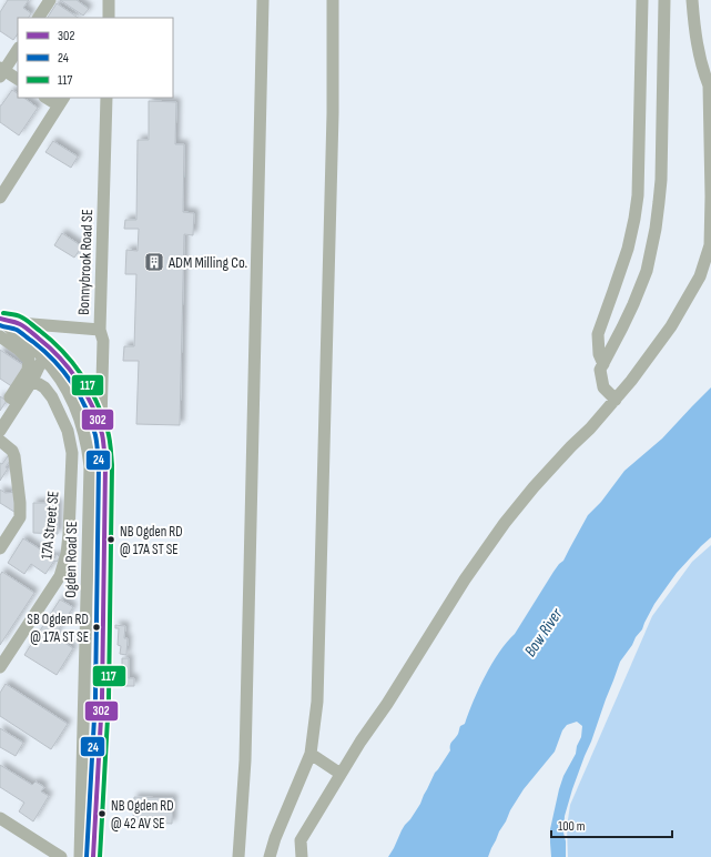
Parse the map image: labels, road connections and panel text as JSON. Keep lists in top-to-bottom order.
{
  "streets": {
    "street": ["Bonnybrook Road SE", "17A Street SE", "Ogden Road SE"]
  },
  "crossings": [
    ["Bonnybrook Road SE", "Ogden Road SE"]
  ],
  "water": ["Bow River"],
  "places": {
    "building": ["ADM Milling Co."],
    "other": ["NB Ogden RD @ 17A ST SE", "SB Ogden RD @ 17A ST SE", "NB Ogden RD @ 42 AV SE"]
  },
  "lines": ["transit line 117", "transit line 302", "transit line 24"],
  "legend": ["302", "24", "117"],
  "scale_bar": "100 m"
}
